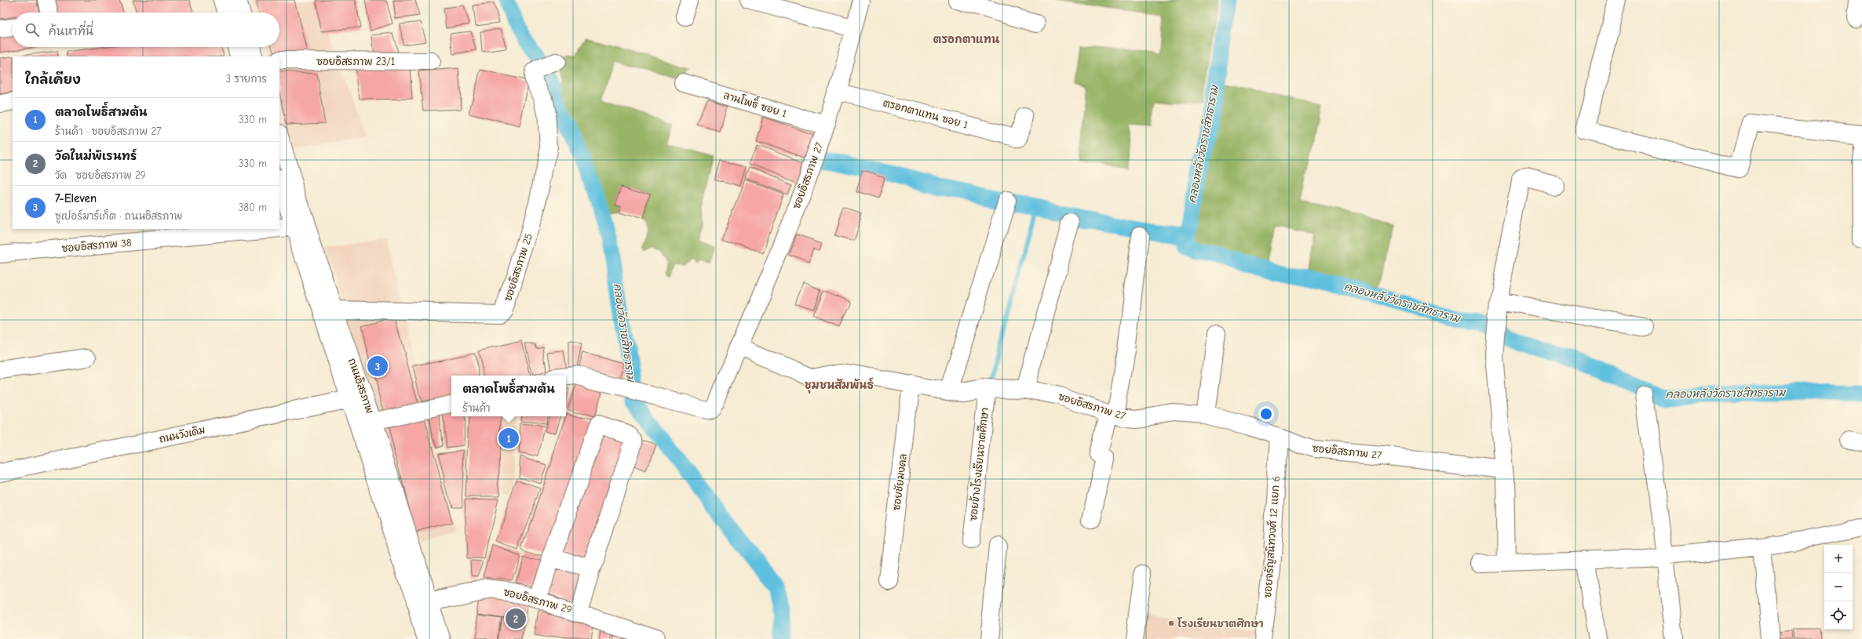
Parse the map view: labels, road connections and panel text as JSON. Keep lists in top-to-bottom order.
{
  "streets": {
    "street": [
      "ซอยอิสรภาพ 23/1",
      "ลานโพธิ์ ซอย 1",
      "ตรอกตาแทน ซอย 1",
      "ซอยอิสรภาพ 27",
      "ซอยอิสรภาพ 38",
      "ซอยอิสรภาพ 25",
      "ถนนอิสรภาพ",
      "ถนนวังเดิม",
      "ซอยข้างโรงเรียนชาตศึกษา",
      "ซอยชัยมงคล",
      "ซอยจรัญสนิทวงศ์ 12 แยก 6",
      "ซอยอิสรภาพ 29"
    ]
  },
  "crossings": [
    ["ลานโพธิ์ ซอย 1", "ซอยอิสรภาพ 27"],
    ["ตรอกตาแทน ซอย 1", "ซอยอิสรภาพ 27"],
    ["ซอยอิสรภาพ 27", "ซอยข้างโรงเรียนชาตศึกษา"],
    ["ซอยอิสรภาพ 27", "ซอยชัยมงคล"],
    ["ซอยอิสรภาพ 27", "ซอยจรัญสนิทวงศ์ 12 แยก 6"],
    ["ซอยอิสรภาพ 38", "ถนนอิสรภาพ"],
    ["ซอยอิสรภาพ 25", "ถนนอิสรภาพ"],
    ["ถนนอิสรภาพ", "ถนนวังเดิม"],
    ["ถนนอิสรภาพ", "ซอยอิสรภาพ 29"]
  ],
  "districts": ["ตรอกตาแทน", "ชุมชนสัมพันธ์"],
  "water": ["คลองหลังวัดราชสิทธาราม", "คลองวัดราชสิทธาราม"],
  "places": ["โรงเรียนชาตศึกษา"],
  "page": {
    "search": "ค้นหาที่นี่",
    "heading": ["ใกล้เคียง", "3 รายการ"],
    "list": [
      {
        "mark": "1",
        "name": "ตลาดโพธิ์สามต้น",
        "note": "ร้านค้า · ซอยอิสรภาพ 27",
        "value": "330 m"
      },
      {
        "mark": "2",
        "name": "วัดใหม่พิเรนทร์",
        "note": "วัด · ซอยอิสรภาพ 29",
        "value": "330 m"
      },
      {
        "mark": "3",
        "name": "7-Eleven",
        "note": "ซูเปอร์มาร์เก็ต · ถนนอิสรภาพ",
        "value": "380 m"
      }
    ],
    "pins": ["3", "1", "2"],
    "popup": ["ตลาดโพธิ์สามต้น", "ร้านค้า"],
    "map_buttons": ["+", "−"]
  }
}
